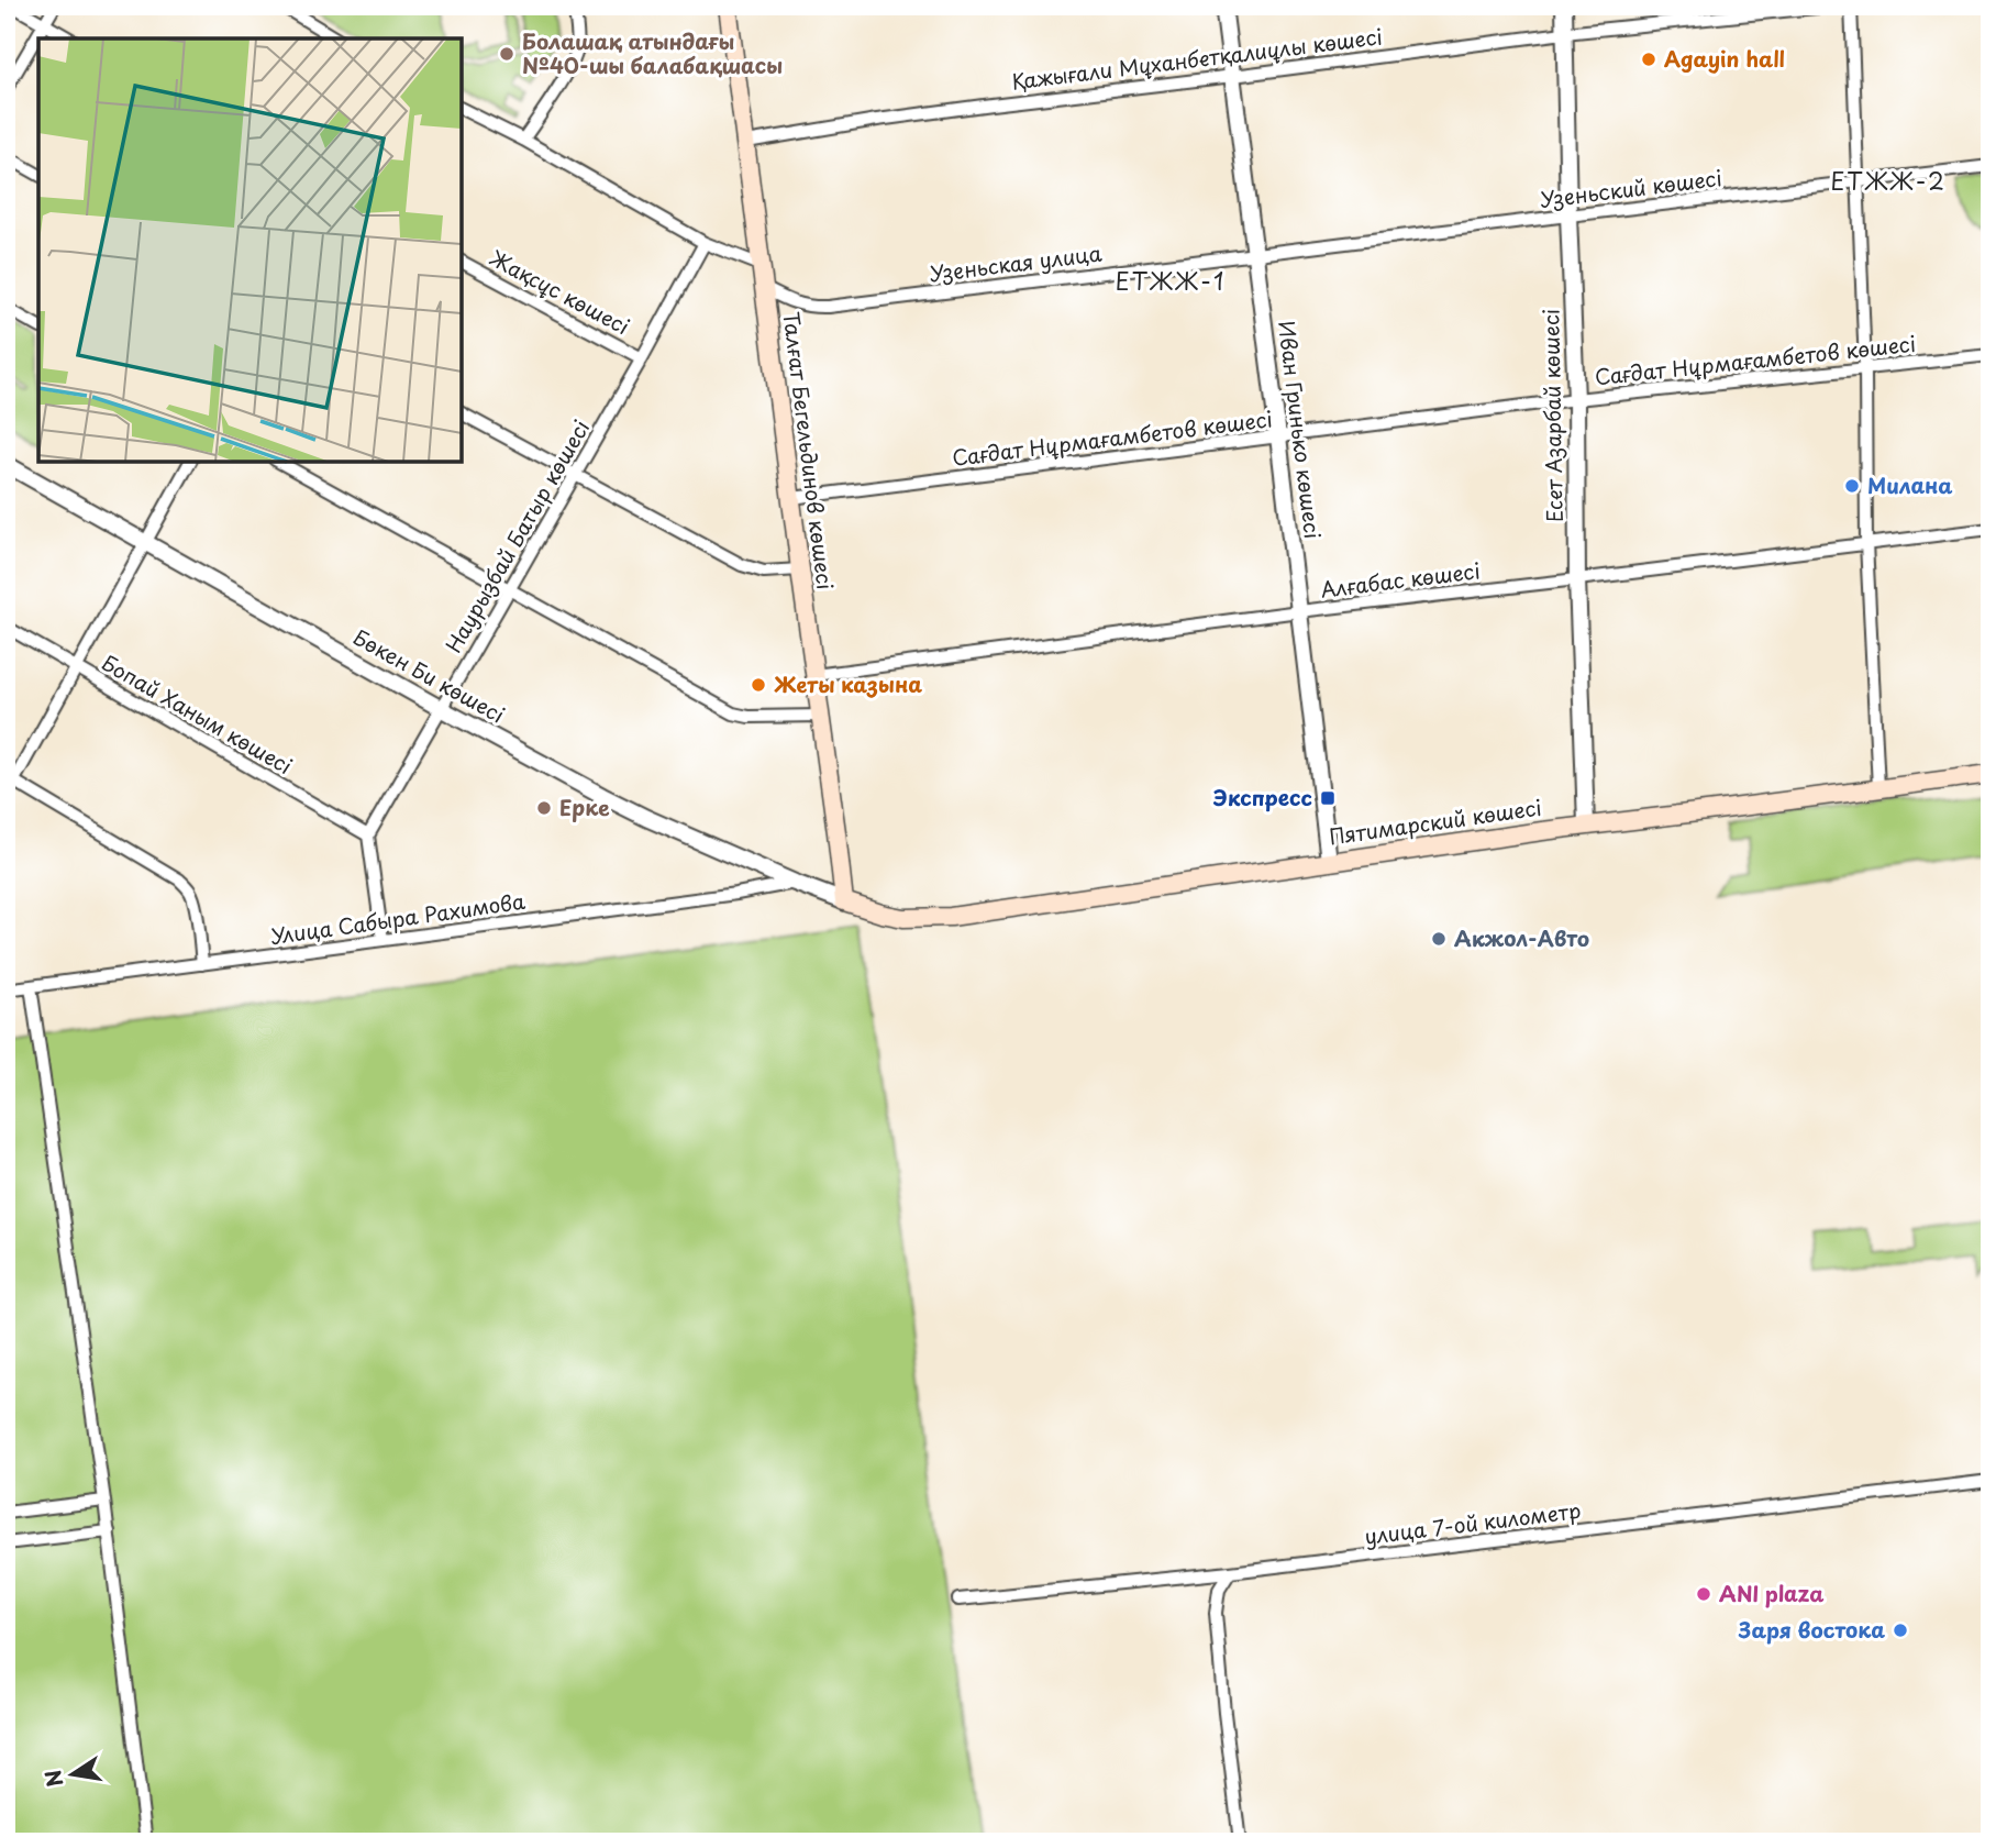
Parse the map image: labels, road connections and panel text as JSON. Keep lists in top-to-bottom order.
{
  "streets": {
    "main road": ["Талғат Бегельдинов көшесі", "Пятимарский көшесі"],
    "street": [
      "Қажығали Мұханбетқалиұлы көшесі",
      "Узеньский көшесі",
      "Узеньская улица",
      "Жақсұс көшесі",
      "Сағдат Нұрмағамбетов көшесі",
      "Есет Азарбай көшесі",
      "Иван Гринько көшесі",
      "Наурызбай Батыр көшесі",
      "Алғабас көшесі",
      "Бөкен Би көшесі",
      "Бопай Ханым көшесі",
      "Улица Сабыра Рахимова",
      "улица 7-ой километр"
    ]
  },
  "crossings": [
    ["Қажығали Мұханбетқалиұлы көшесі", "Есет Азарбай көшесі"],
    ["Қажығали Мұханбетқалиұлы көшесі", "Иван Гринько көшесі"],
    ["Қажығали Мұханбетқалиұлы көшесі", "Талғат Бегельдинов көшесі"],
    ["Узеньский көшесі", "Узеньская улица"],
    ["Узеньский көшесі", "Есет Азарбай көшесі"],
    ["Узеньская улица", "Иван Гринько көшесі"],
    ["Узеньская улица", "Талғат Бегельдинов көшесі"],
    ["Жақсұс көшесі", "Наурызбай Батыр көшесі"],
    ["Сағдат Нұрмағамбетов көшесі", "Есет Азарбай көшесі"],
    ["Сағдат Нұрмағамбетов көшесі", "Иван Гринько көшесі"],
    ["Сағдат Нұрмағамбетов көшесі", "Талғат Бегельдинов көшесі"],
    ["Есет Азарбай көшесі", "Алғабас көшесі"],
    ["Есет Азарбай көшесі", "Пятимарский көшесі"],
    ["Иван Гринько көшесі", "Алғабас көшесі"],
    ["Иван Гринько көшесі", "Пятимарский көшесі"],
    ["Талғат Бегельдинов көшесі", "Алғабас көшесі"],
    ["Талғат Бегельдинов көшесі", "Бөкен Би көшесі"],
    ["Талғат Бегельдинов көшесі", "Пятимарский көшесі"],
    ["Наурызбай Батыр көшесі", "Бөкен Би көшесі"],
    ["Наурызбай Батыр көшесі", "Бопай Ханым көшесі"],
    ["Бөкен Би көшесі", "Пятимарский көшесі"],
    ["Бөкен Би көшесі", "Улица Сабыра Рахимова"]
  ],
  "districts": ["ЕТЖЖ-2", "ЕТЖЖ-1"],
  "places": {
    "other": [
      "Болашақ атындағы №40-шы балабақшасы",
      "Agayin hall",
      "Милана",
      "Жеты казына",
      "Ерке",
      "Акжол-Авто",
      "ANI plaza",
      "Заря востока"
    ],
    "transit": ["Экспресс"]
  },
  "north": "left"
}
